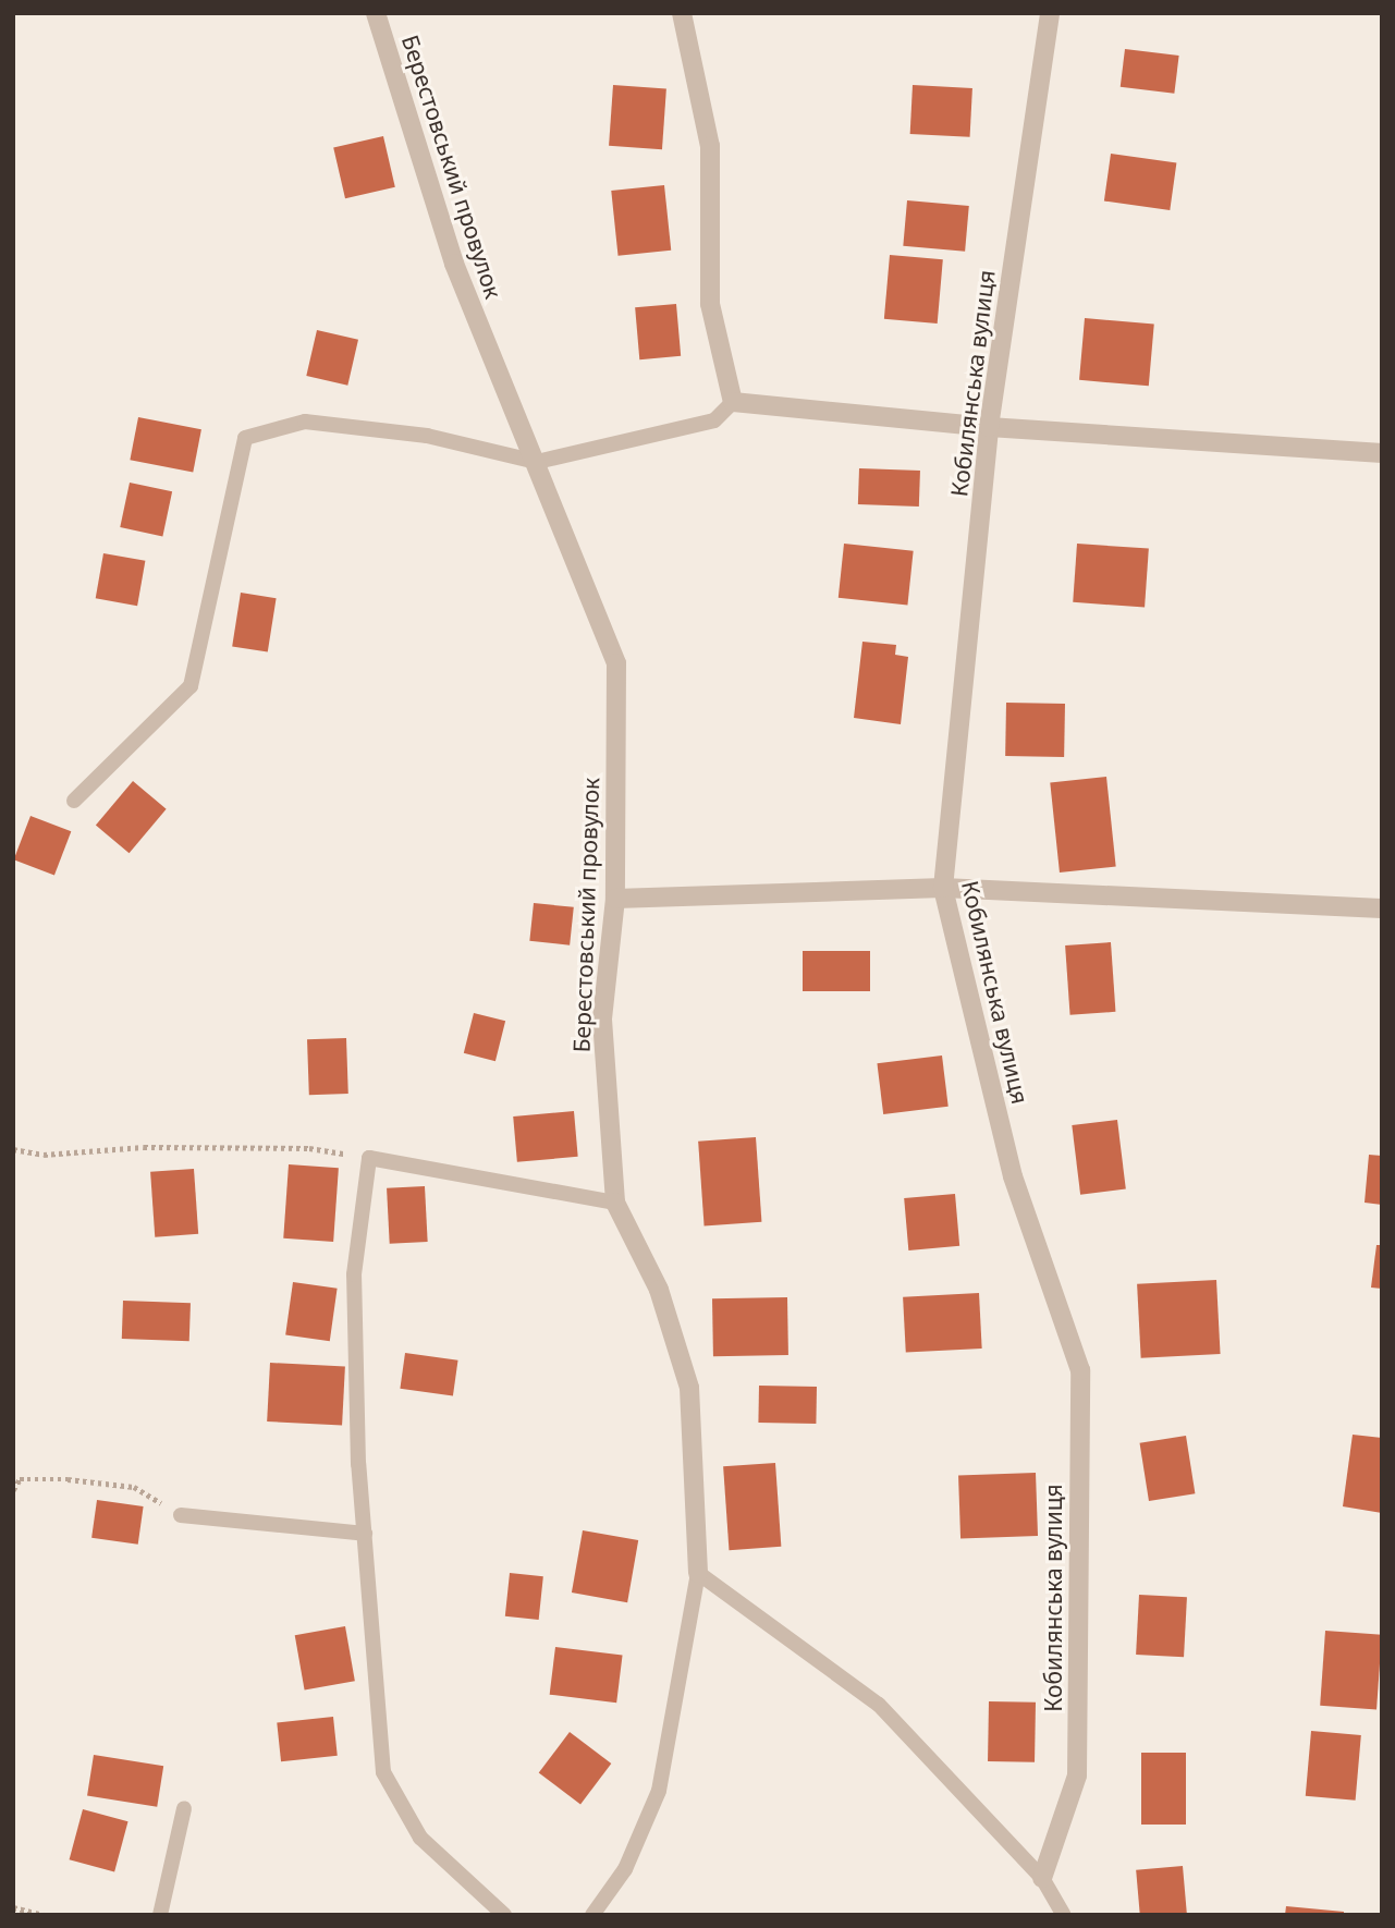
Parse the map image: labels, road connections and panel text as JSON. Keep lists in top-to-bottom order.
{
  "streets": {
    "street": ["Берестовський провулок", "Кобилянська вулиця"]
  }
}
